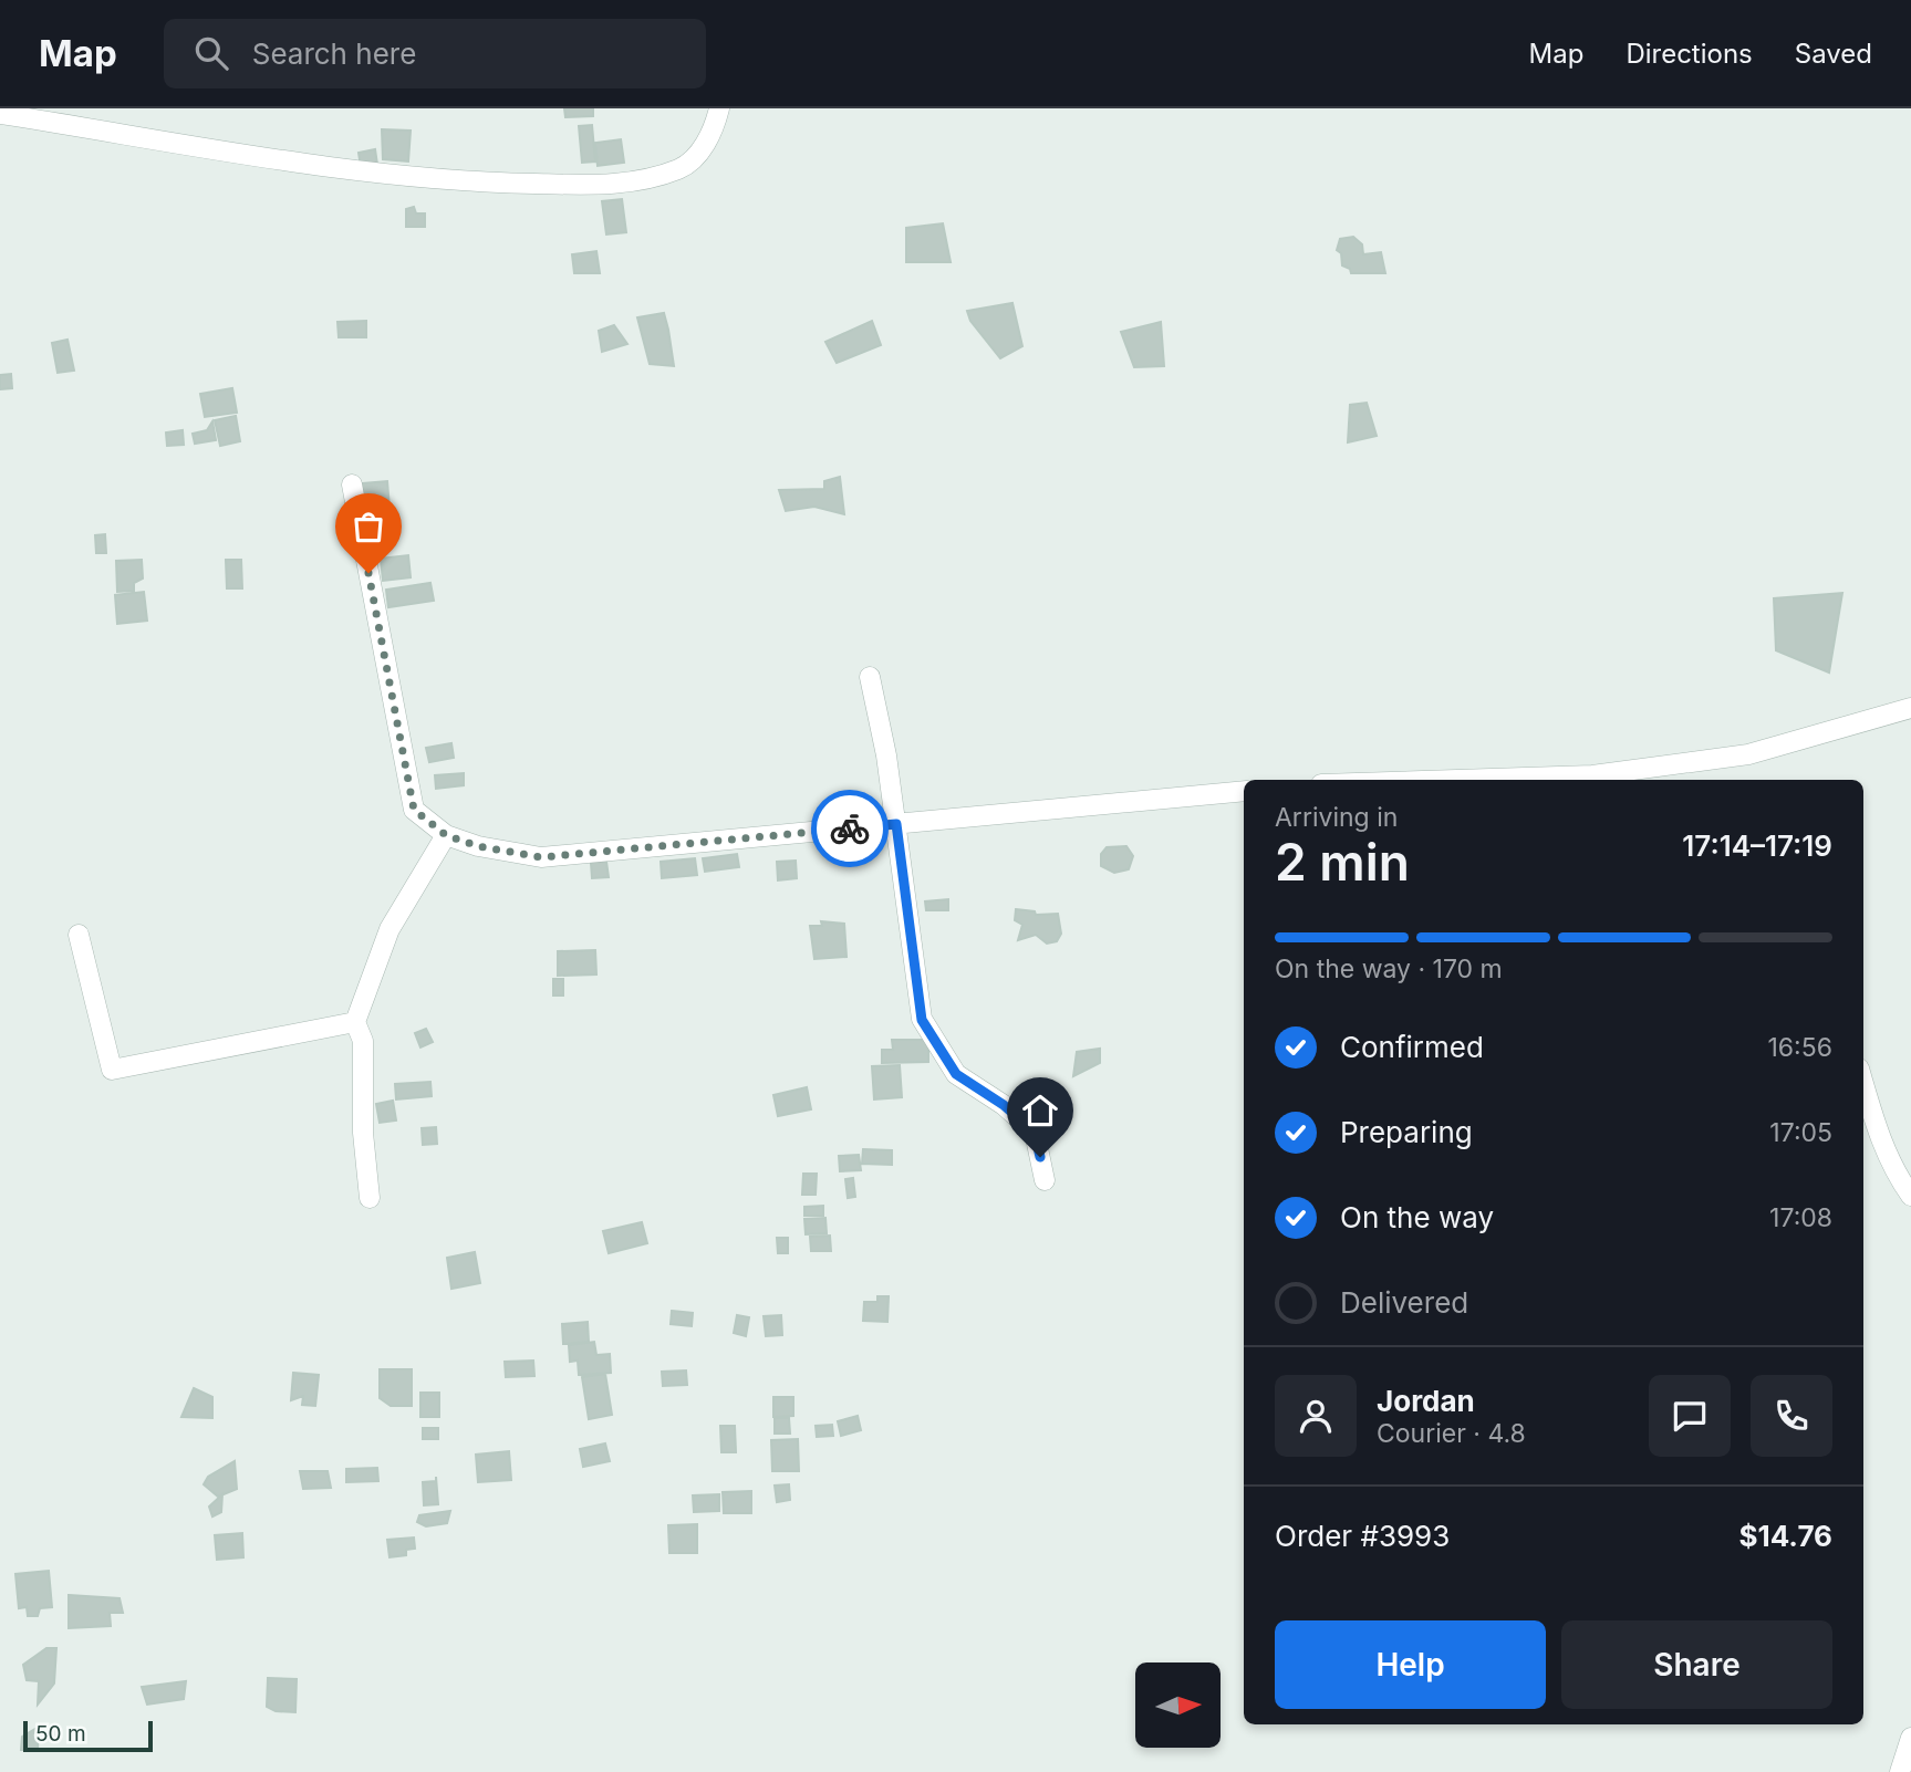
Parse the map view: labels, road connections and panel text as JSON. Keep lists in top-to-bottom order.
{
  "scale_bar": "50 m",
  "north": "right",
  "page": {
    "header": "Map",
    "search": "Search here",
    "nav": ["Map", "Directions", "Saved"],
    "heading": ["2 min", "Arriving in", "17:14–17:19"],
    "panel": [
      "Jordan",
      "Courier · 4.8",
      "Order #3993",
      "$14.76"
    ],
    "bar": "On the way · 170 m",
    "list": [
      ["Confirmed", "16:56"],
      ["Preparing", "17:05"],
      ["On the way", "17:08"],
      "Delivered"
    ],
    "buttons": ["Help", "Share"],
    "scale": "50 m"
  }
}
